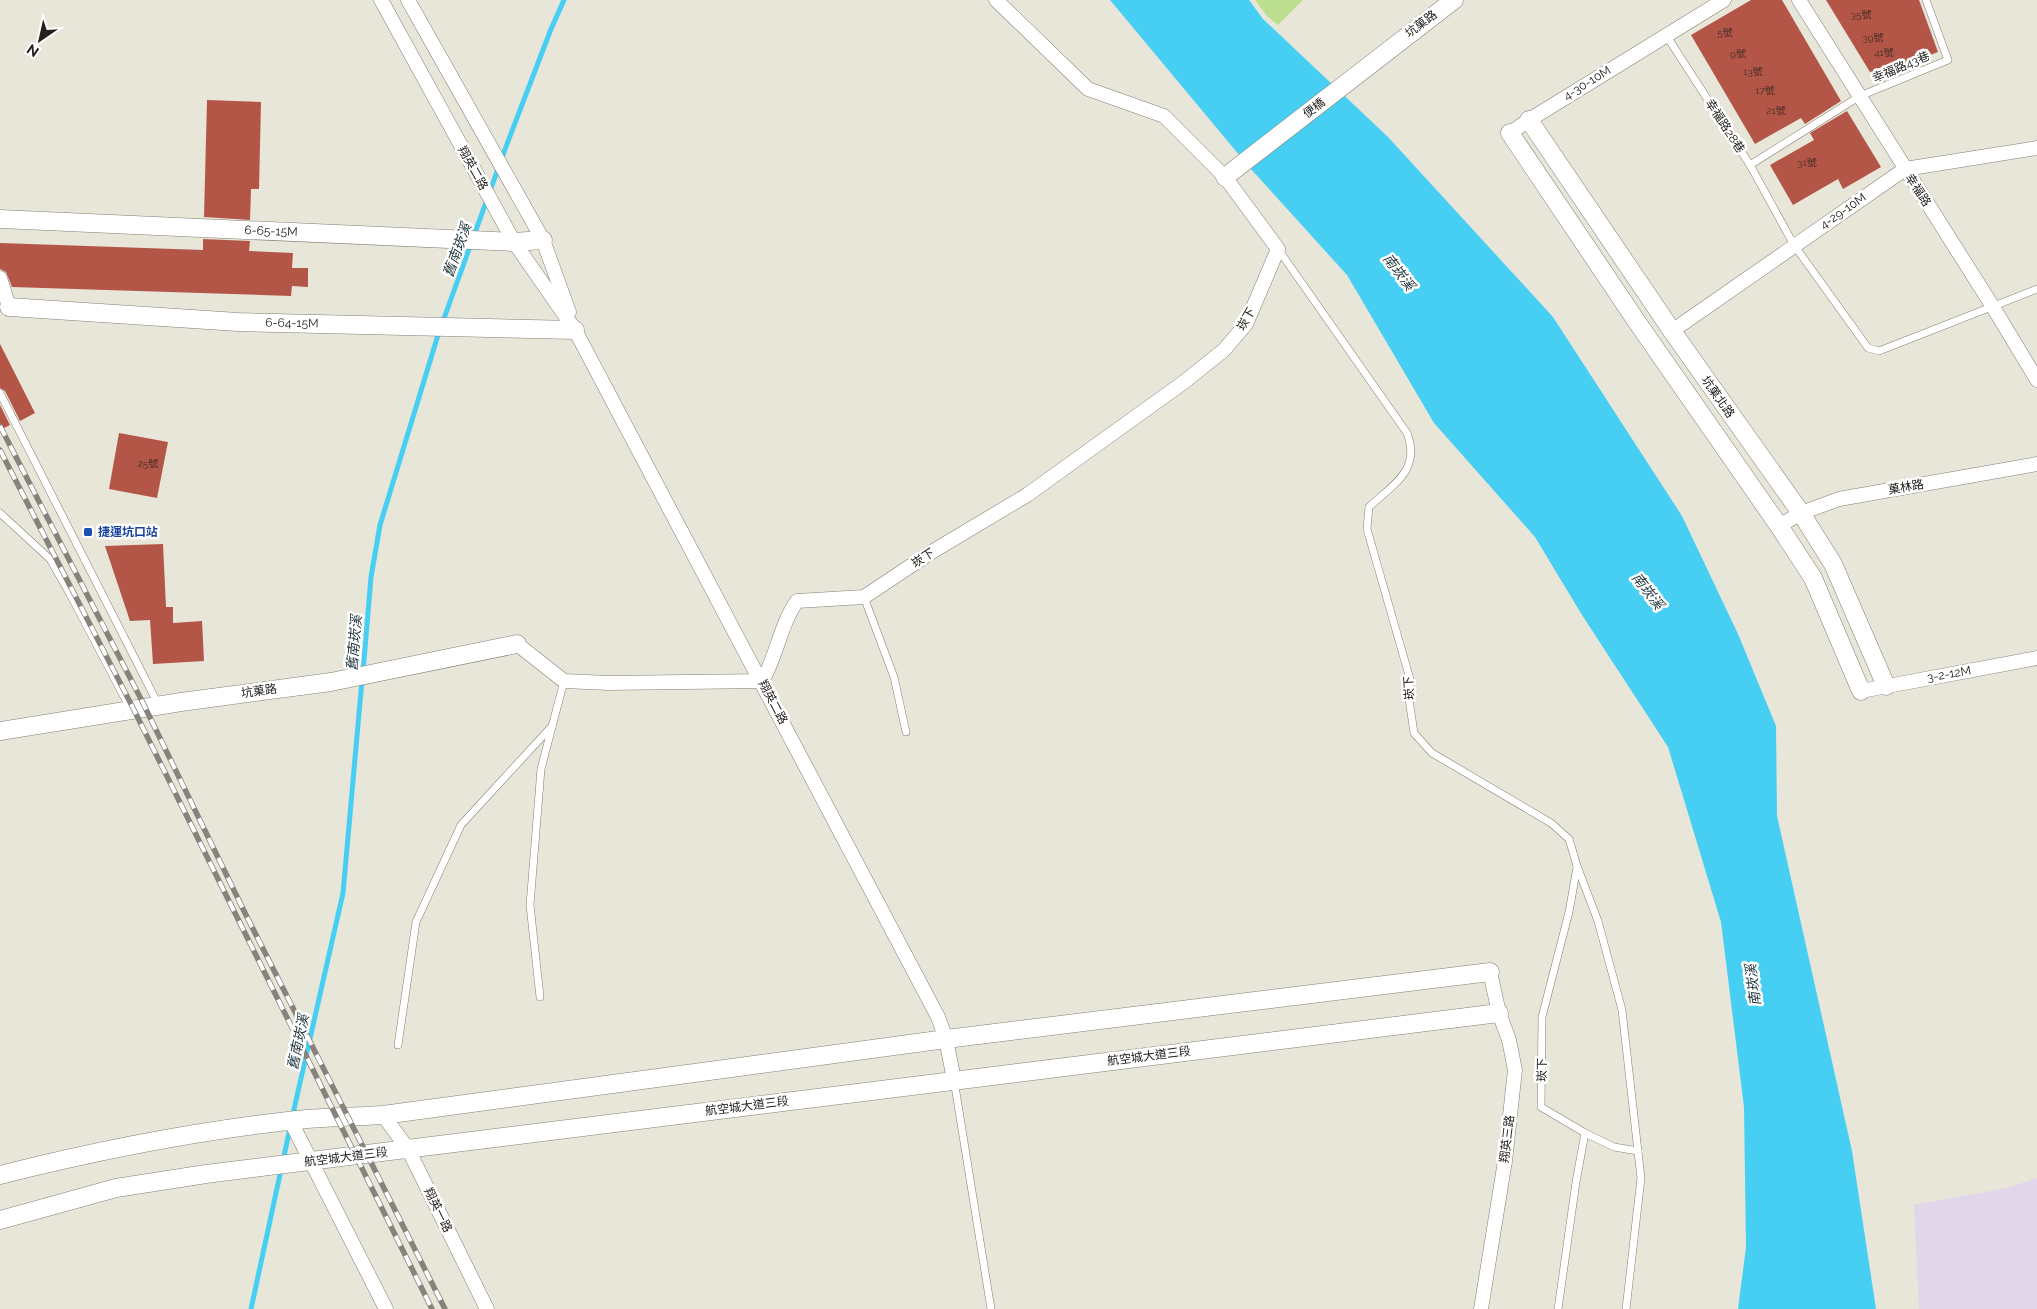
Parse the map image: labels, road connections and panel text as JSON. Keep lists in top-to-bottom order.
{
  "streets": {
    "street": [
      "坑菓路",
      "4-30-10M",
      "便橋",
      "翔英二路",
      "幸福路",
      "4-29-10M",
      "6-65-15M",
      "崁下",
      "6-64-15M",
      "坑菓北路",
      "菓林路",
      "3-2-12M",
      "航空城大道三段",
      "翔英三路",
      "翔英一路"
    ],
    "lane": ["幸福路43巷", "幸福路28巷"]
  },
  "crossings": [
    ["坑菓路", "便橋"],
    ["幸福路43巷", "幸福路28巷"],
    ["幸福路43巷", "幸福路"],
    ["4-30-10M", "幸福路28巷"],
    ["4-30-10M", "坑菓北路"],
    ["便橋", "崁下"],
    ["幸福路28巷", "幸福路"],
    ["翔英二路", "6-65-15M"],
    ["翔英二路", "崁下"],
    ["翔英二路", "6-64-15M"],
    ["翔英二路", "航空城大道三段"],
    ["幸福路", "4-29-10M"],
    ["4-29-10M", "坑菓北路"],
    ["坑菓北路", "菓林路"],
    ["坑菓北路", "3-2-12M"],
    ["航空城大道三段", "翔英三路"],
    ["航空城大道三段", "翔英一路"]
  ],
  "water": ["舊南崁溪", "南崁溪"],
  "places": {
    "transit": ["捷運坑口站"]
  },
  "house_numbers": [
    "35號",
    "5號",
    "39號",
    "41號",
    "9號",
    "13號",
    "17號",
    "21號",
    "31號",
    "25號"
  ],
  "north": "bottom left"
}
